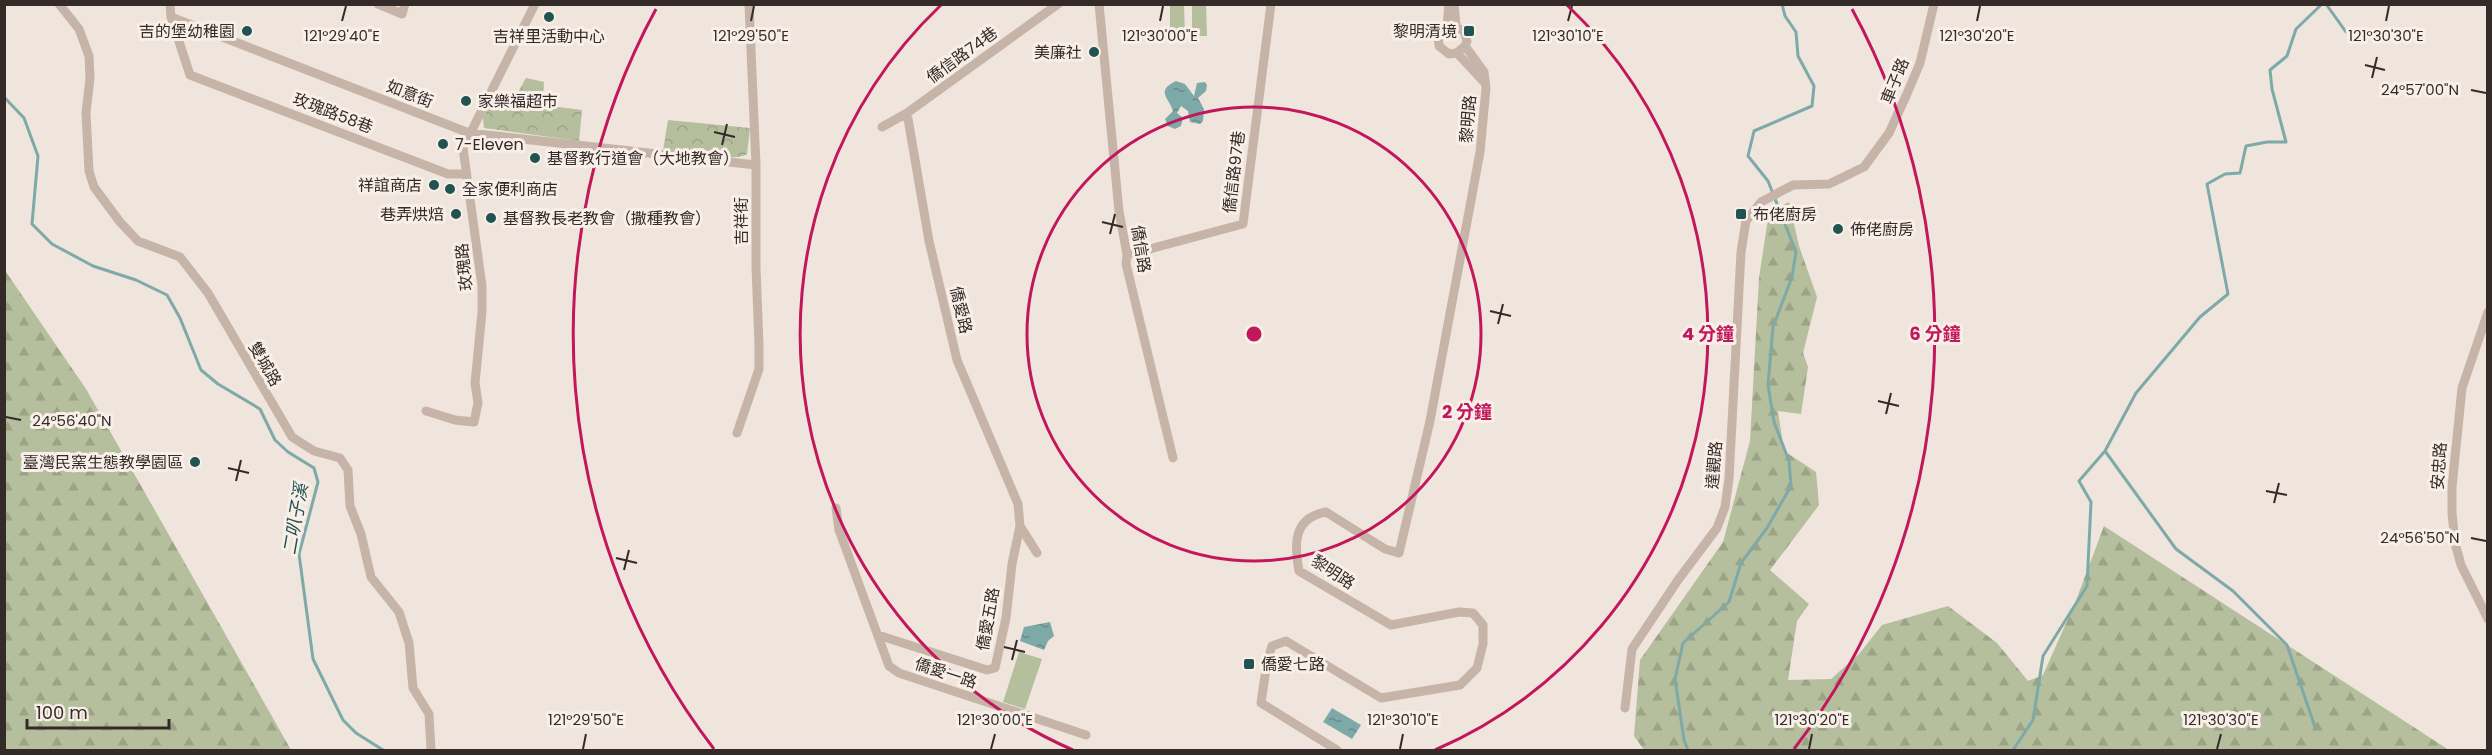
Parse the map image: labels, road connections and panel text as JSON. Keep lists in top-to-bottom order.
{
  "streets": {
    "street": [
      "僑信路74巷",
      "車子路",
      "如意街",
      "玫瑰路58巷",
      "黎明路",
      "僑信路97巷",
      "吉祥街",
      "僑信路",
      "玫瑰路",
      "僑愛路",
      "雙城路",
      "達觀路",
      "安忠路",
      "僑愛五路",
      "僑愛一路"
    ]
  },
  "crossings": [
    ["僑信路74巷", "僑愛路"],
    ["車子路", "達觀路"],
    ["如意街", "玫瑰路58巷"],
    ["如意街", "吉祥街"],
    ["如意街", "玫瑰路"],
    ["玫瑰路58巷", "玫瑰路"],
    ["僑信路97巷", "僑信路"],
    ["僑愛路", "僑愛五路"],
    ["僑愛五路", "僑愛一路"]
  ],
  "water": ["二叭子溪"],
  "places": {
    "other": [
      "吉祥里活動中心",
      "吉的堡幼稚園",
      "美廉社",
      "家樂福超市",
      "7-Eleven",
      "基督教行道會（大地教會）",
      "祥誼商店",
      "全家便利商店",
      "巷弄烘焙",
      "基督教長老教會（撒種教會）",
      "佈佬廚房",
      "臺灣民窯生態教學園區"
    ],
    "transit": ["黎明清境", "布佬廚房", "僑愛七路"]
  },
  "scale_bar": "100 m",
  "coordinates": [
    "121°29'40\"E",
    "121°29'50\"E",
    "121°30'10\"E",
    "121°30'00\"E",
    "121°30'20\"E",
    "121°30'30\"E",
    "24°57'00\"N",
    "24°56'40\"N",
    "24°56'50\"N"
  ],
  "rings": ["4 分鐘", "6 分鐘", "2 分鐘"]
}
